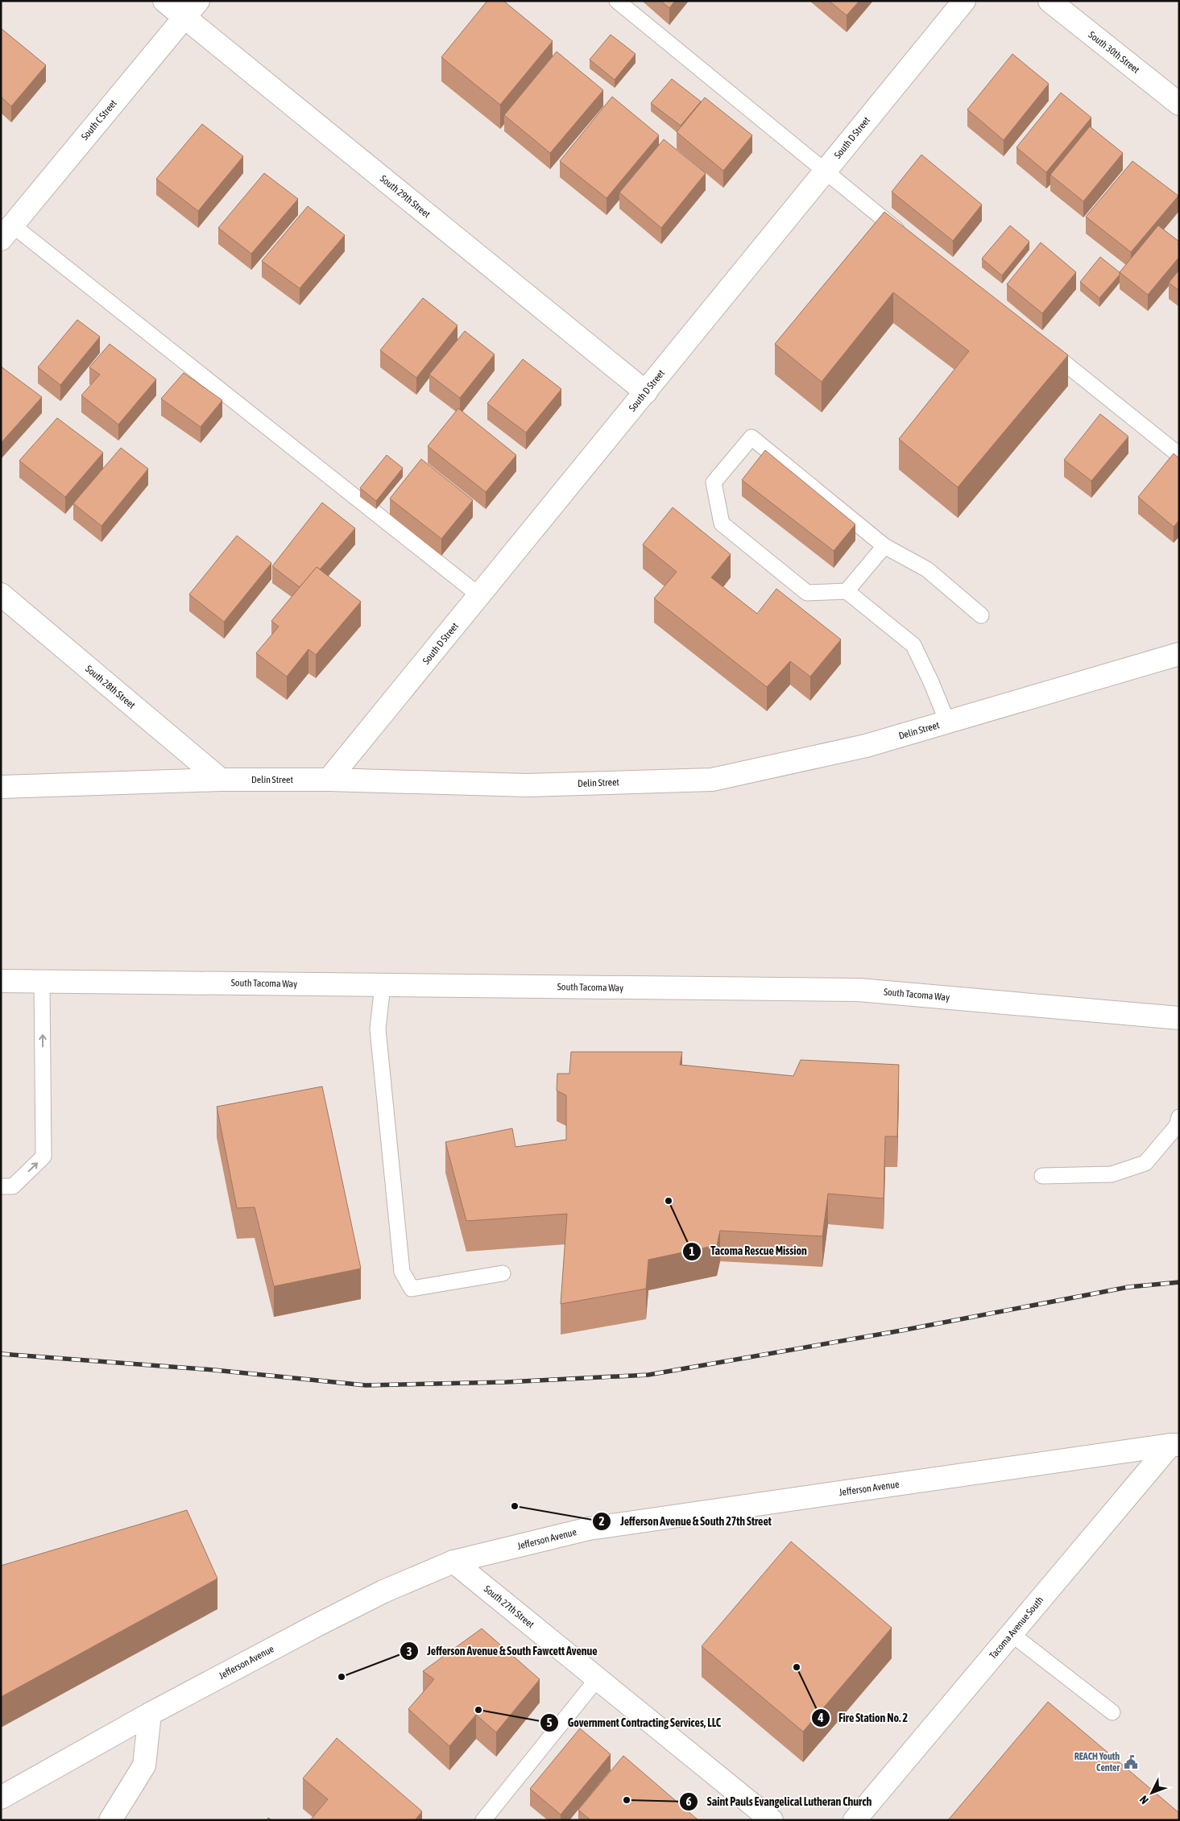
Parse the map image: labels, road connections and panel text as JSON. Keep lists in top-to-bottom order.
{
  "streets": {
    "street": [
      "South 30th Street",
      "South C Street",
      "South D Street",
      "South 29th Street",
      "South 28th Street",
      "Delin Street",
      "South Tacoma Way",
      "Jefferson Avenue",
      "South 27th Street",
      "Tacoma Avenue South"
    ]
  },
  "crossings": [
    ["South C Street", "South 29th Street"],
    ["South D Street", "South 29th Street"],
    ["South D Street", "Delin Street"],
    ["South 28th Street", "Delin Street"],
    ["Jefferson Avenue", "South 27th Street"],
    ["Jefferson Avenue", "Tacoma Avenue South"]
  ],
  "places": {
    "other": [
      "Tacoma Rescue Mission",
      "Jefferson Avenue & South 27th Street",
      "Fire Station No. 2",
      "Jefferson Avenue & South Fawcett Avenue",
      "Government Contracting Services, LLC",
      "Saint Pauls Evangelical Lutheran Church"
    ],
    "public building": ["REACH Youth Center"]
  },
  "north": "bottom left"
}
